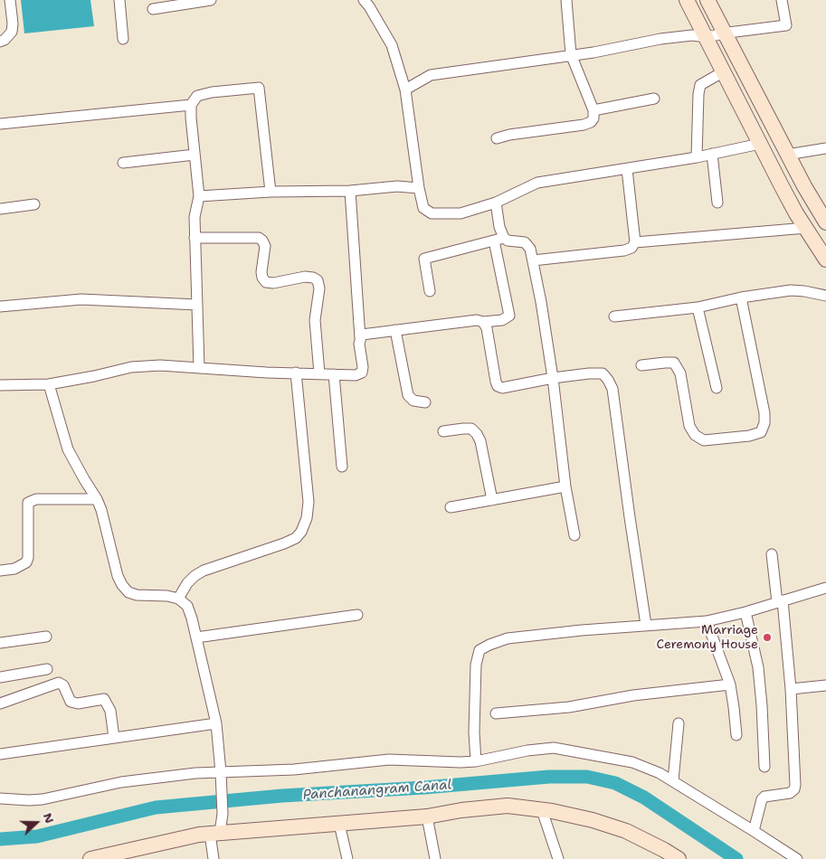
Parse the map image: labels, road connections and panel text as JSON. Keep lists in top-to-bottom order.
{
  "water": ["Panchanangram Canal"],
  "places": ["Marriage Ceremony House"],
  "north": "right"
}
